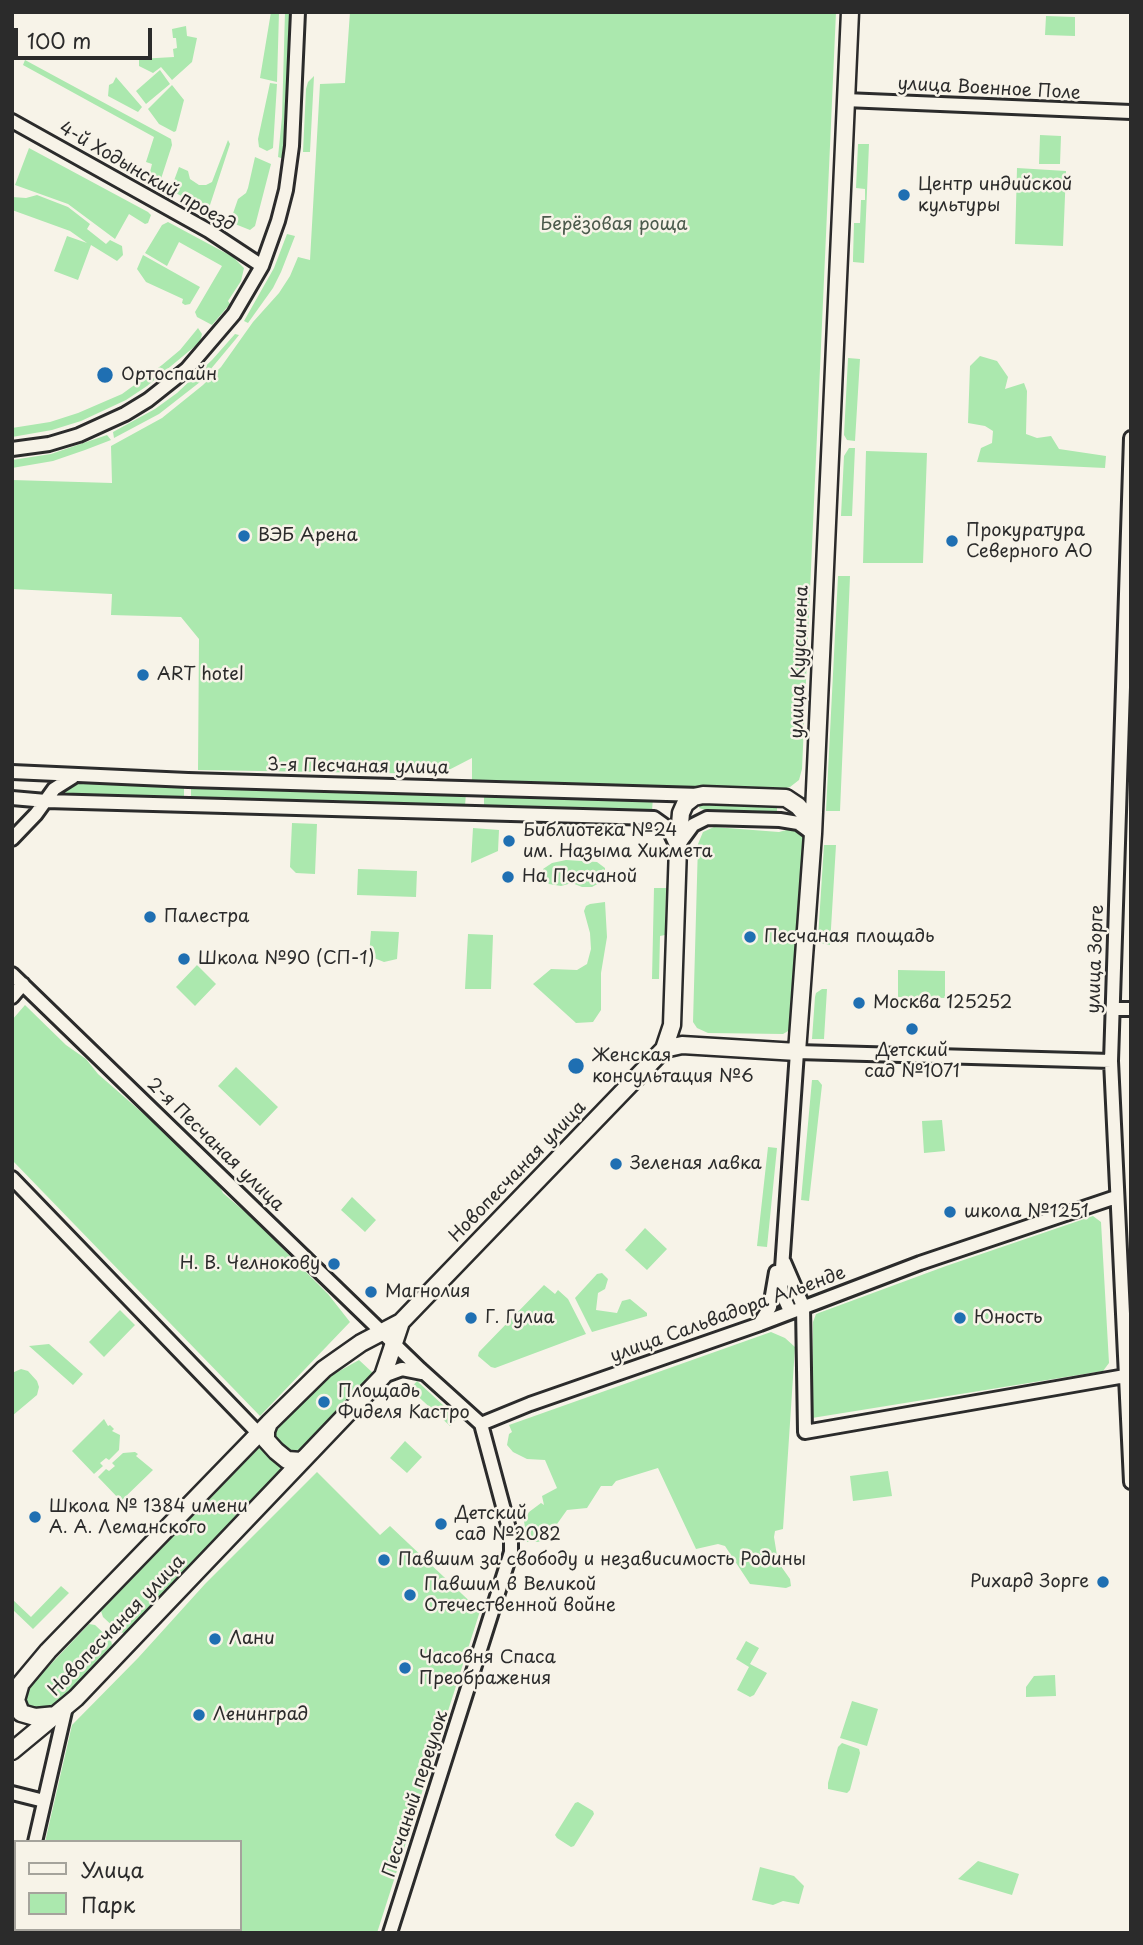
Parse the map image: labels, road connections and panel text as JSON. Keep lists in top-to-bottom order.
{
  "streets": {
    "main road": ["улица Куусинена", "Новопесчаная улица"],
    "street": [
      "улица Военное Поле",
      "4-й Ходынский проезд",
      "3-я Песчаная улица",
      "улица Зорге",
      "2-я Песчаная улица",
      "улица Сальвадора Альенде",
      "Песчаный переулок"
    ]
  },
  "crossings": [
    ["улица Военное Поле", "улица Куусинена"],
    ["улица Куусинена", "улица Сальвадора Альенде"],
    ["улица Зорге", "улица Сальвадора Альенде"],
    ["2-я Песчаная улица", "Новопесчаная улица"],
    ["улица Сальвадора Альенде", "Песчаный переулок"]
  ],
  "parks": ["Берёзовая роща"],
  "places": [
    "Центр индийской культуры",
    "Ортоспайн",
    "ВЭБ Арена",
    "Прокуратура Северного АО",
    "ART hotel",
    "Библиотека №24 им. Назыма Хикмета",
    "На Песчаной",
    "Палестра",
    "Песчаная площадь",
    "Школа №90 (СП-1)",
    "Москва 125252",
    "Детский сад №1071",
    "Женская консультация №6",
    "Зеленая лавка",
    "школа №1251",
    "Н. В. Челнокову",
    "Магнолия",
    "Г. Гулиа",
    "Юность",
    "Площадь Фиделя Кастро",
    "Школа № 1384 имени А. А. Леманского",
    "Детский сад №2082",
    "Павшим за свободу и независимость Родины",
    "Рихард Зорге",
    "Павшим в Великой Отечественной войне",
    "Лани",
    "Часовня Спаса Преображения",
    "Ленинград"
  ],
  "legend": ["Улица", "Парк"],
  "scale_bar": "100 m"
}
